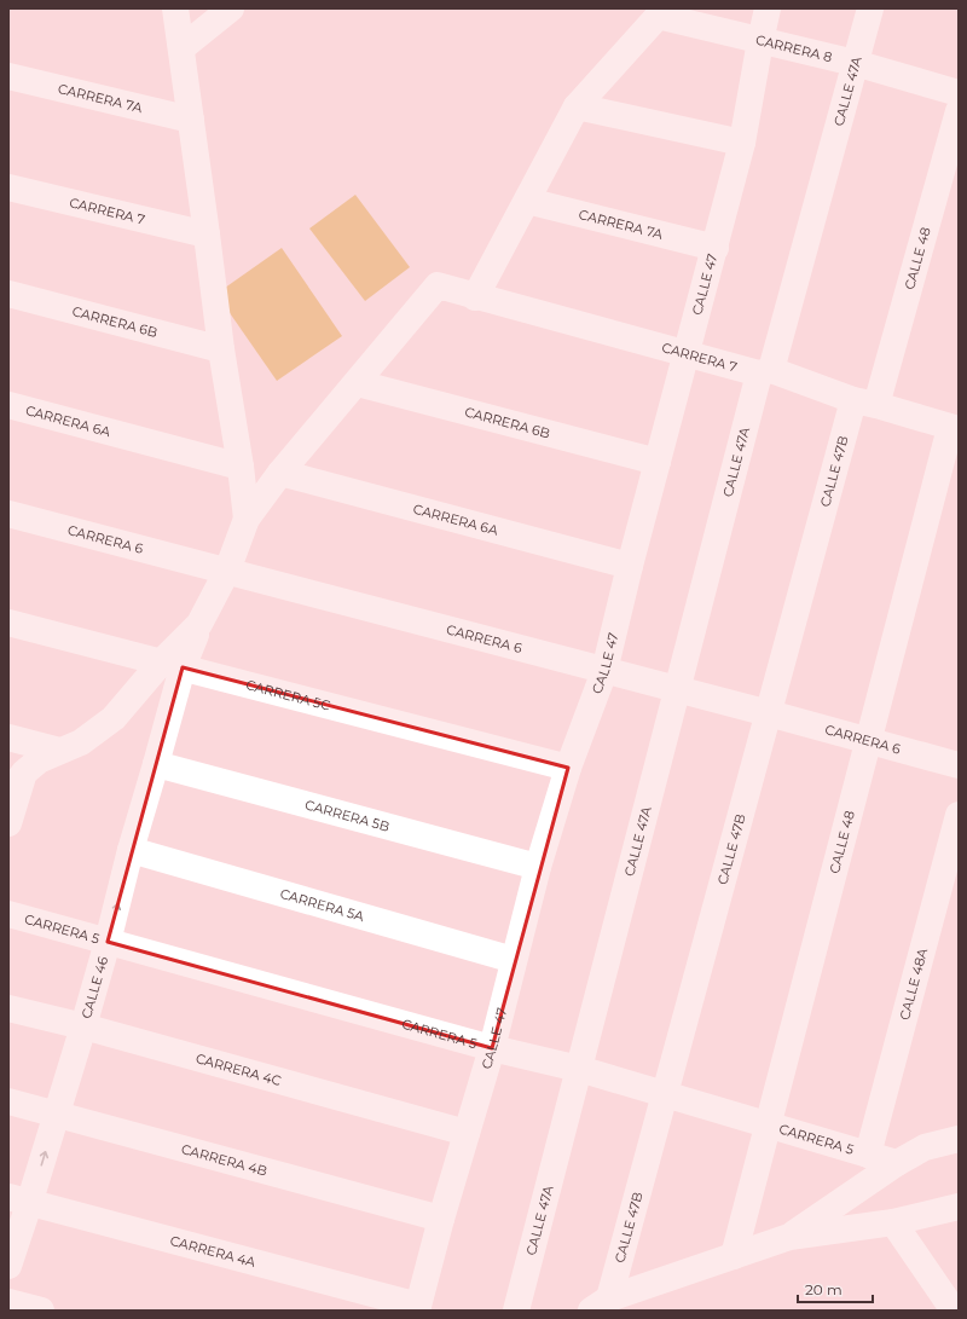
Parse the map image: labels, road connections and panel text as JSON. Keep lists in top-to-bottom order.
{
  "streets": {
    "street": [
      "CARRERA 8",
      "CALLE 47A",
      "CARRERA 7A",
      "CARRERA 7",
      "CALLE 48",
      "CALLE 47",
      "CARRERA 6B",
      "CARRERA 6A",
      "CALLE 47B",
      "CARRERA 6",
      "CARRERA 5C",
      "CARRERA 5B",
      "CARRERA 5A",
      "CARRERA 5",
      "CALLE 48A",
      "CALLE 46",
      "CARRERA 4C",
      "CARRERA 4B",
      "CARRERA 4A"
    ]
  },
  "crossings": [
    ["CARRERA 8", "CALLE 47A"],
    ["CARRERA 8", "CALLE 47"],
    ["CALLE 47A", "CARRERA 7"],
    ["CALLE 47A", "CARRERA 6"],
    ["CALLE 47A", "CARRERA 5"],
    ["CARRERA 7A", "CALLE 47"],
    ["CARRERA 7", "CALLE 48"],
    ["CARRERA 7", "CALLE 47"],
    ["CARRERA 7", "CARRERA 6B"],
    ["CARRERA 7", "CALLE 47B"],
    ["CALLE 48", "CALLE 47B"],
    ["CALLE 48", "CARRERA 6"],
    ["CALLE 48", "CARRERA 5"],
    ["CALLE 47", "CARRERA 6B"],
    ["CALLE 47", "CARRERA 6A"],
    ["CALLE 47", "CARRERA 6"],
    ["CALLE 47", "CARRERA 5C"],
    ["CALLE 47", "CARRERA 5B"],
    ["CALLE 47", "CARRERA 5A"],
    ["CALLE 47", "CARRERA 5"],
    ["CALLE 47", "CARRERA 4C"],
    ["CALLE 47", "CARRERA 4B"],
    ["CALLE 47", "CARRERA 4A"],
    ["CALLE 47B", "CARRERA 6"],
    ["CALLE 47B", "CARRERA 5"],
    ["CARRERA 5C", "CALLE 46"],
    ["CARRERA 5B", "CALLE 46"],
    ["CARRERA 5A", "CALLE 46"],
    ["CARRERA 5", "CALLE 48A"],
    ["CARRERA 5", "CALLE 46"],
    ["CALLE 46", "CARRERA 4C"],
    ["CALLE 46", "CARRERA 4B"],
    ["CALLE 46", "CARRERA 4A"]
  ],
  "scale_bar": "20 m"
}
